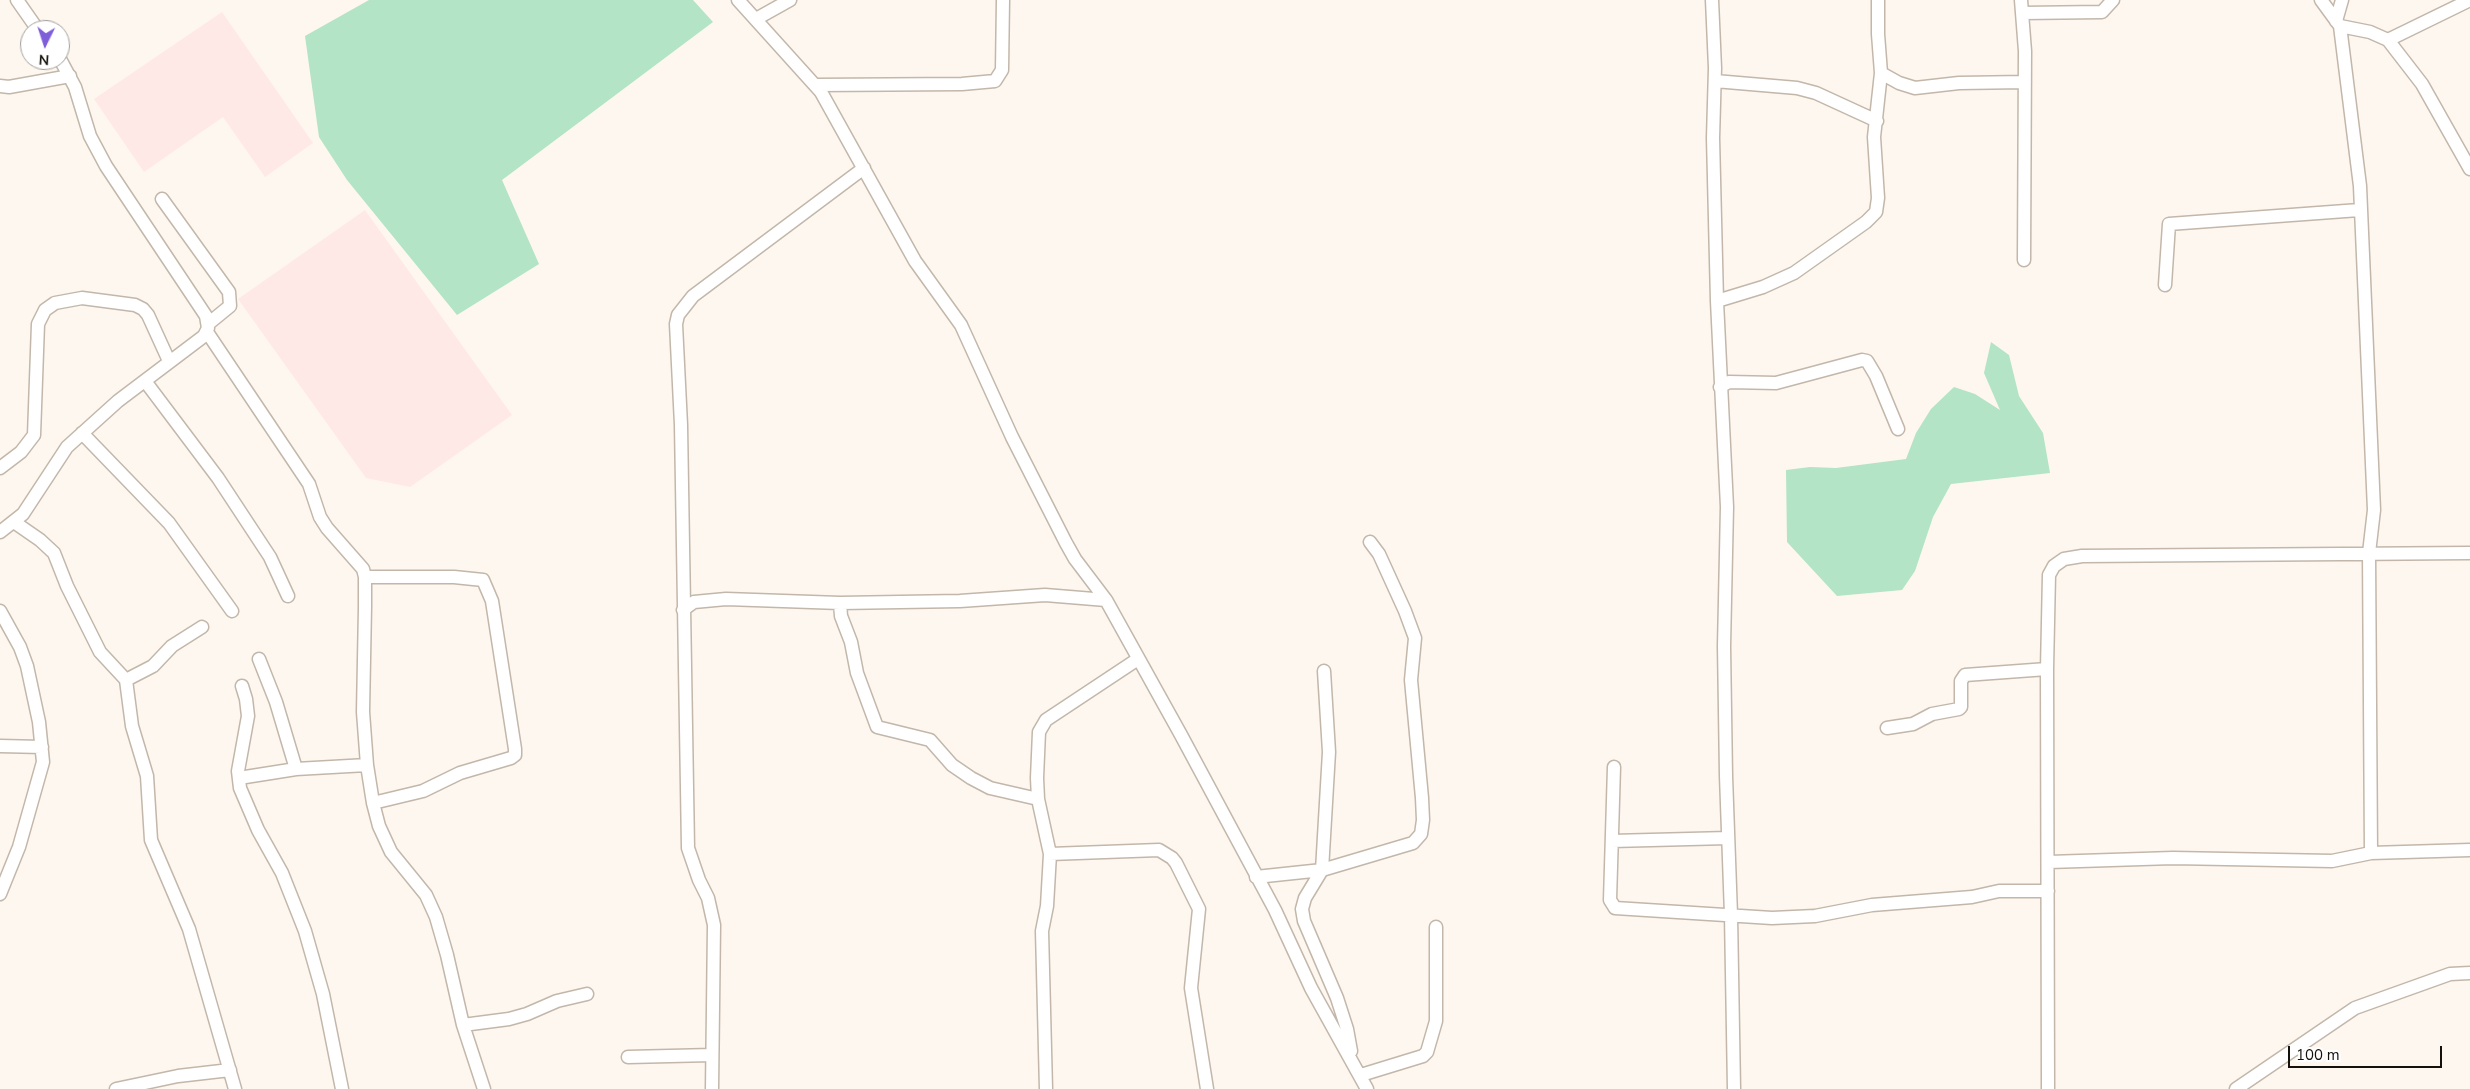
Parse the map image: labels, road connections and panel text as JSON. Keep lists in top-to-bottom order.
{
  "scale_bar": "100 m",
  "north": "bottom"
}
